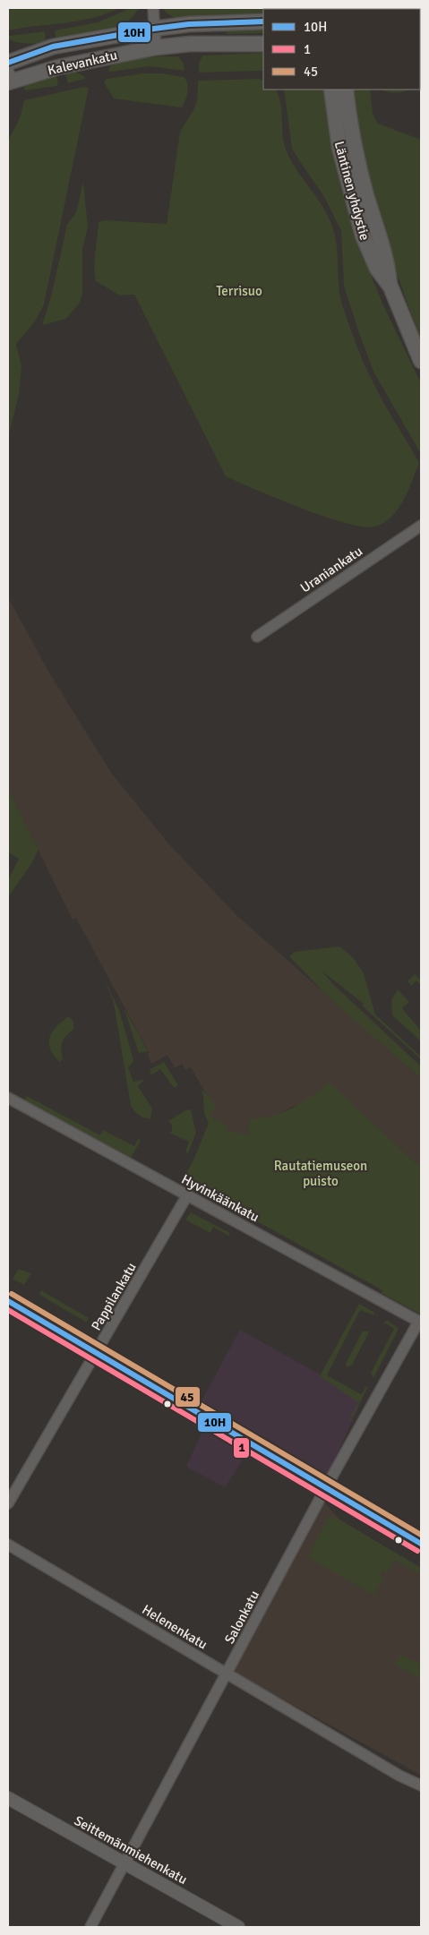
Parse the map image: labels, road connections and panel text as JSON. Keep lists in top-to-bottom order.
{
  "streets": {
    "main road": ["Kalevankatu", "Läntinen yhdystie"],
    "street": [
      "Uraniankatu",
      "Hyvinkäänkatu",
      "Pappilankatu",
      "Salonkatu",
      "Helenenkatu",
      "Seittemänmiehenkatu"
    ]
  },
  "crossings": [
    ["Hyvinkäänkatu", "Pappilankatu"],
    ["Hyvinkäänkatu", "Salonkatu"],
    ["Salonkatu", "Helenenkatu"],
    ["Salonkatu", "Seittemänmiehenkatu"]
  ],
  "parks": ["Terrisuo", "Rautatiemuseon puisto"],
  "lines": ["transit line 10H", "transit line 45", "transit line 1"],
  "legend": ["10H", "1", "45"]
}
